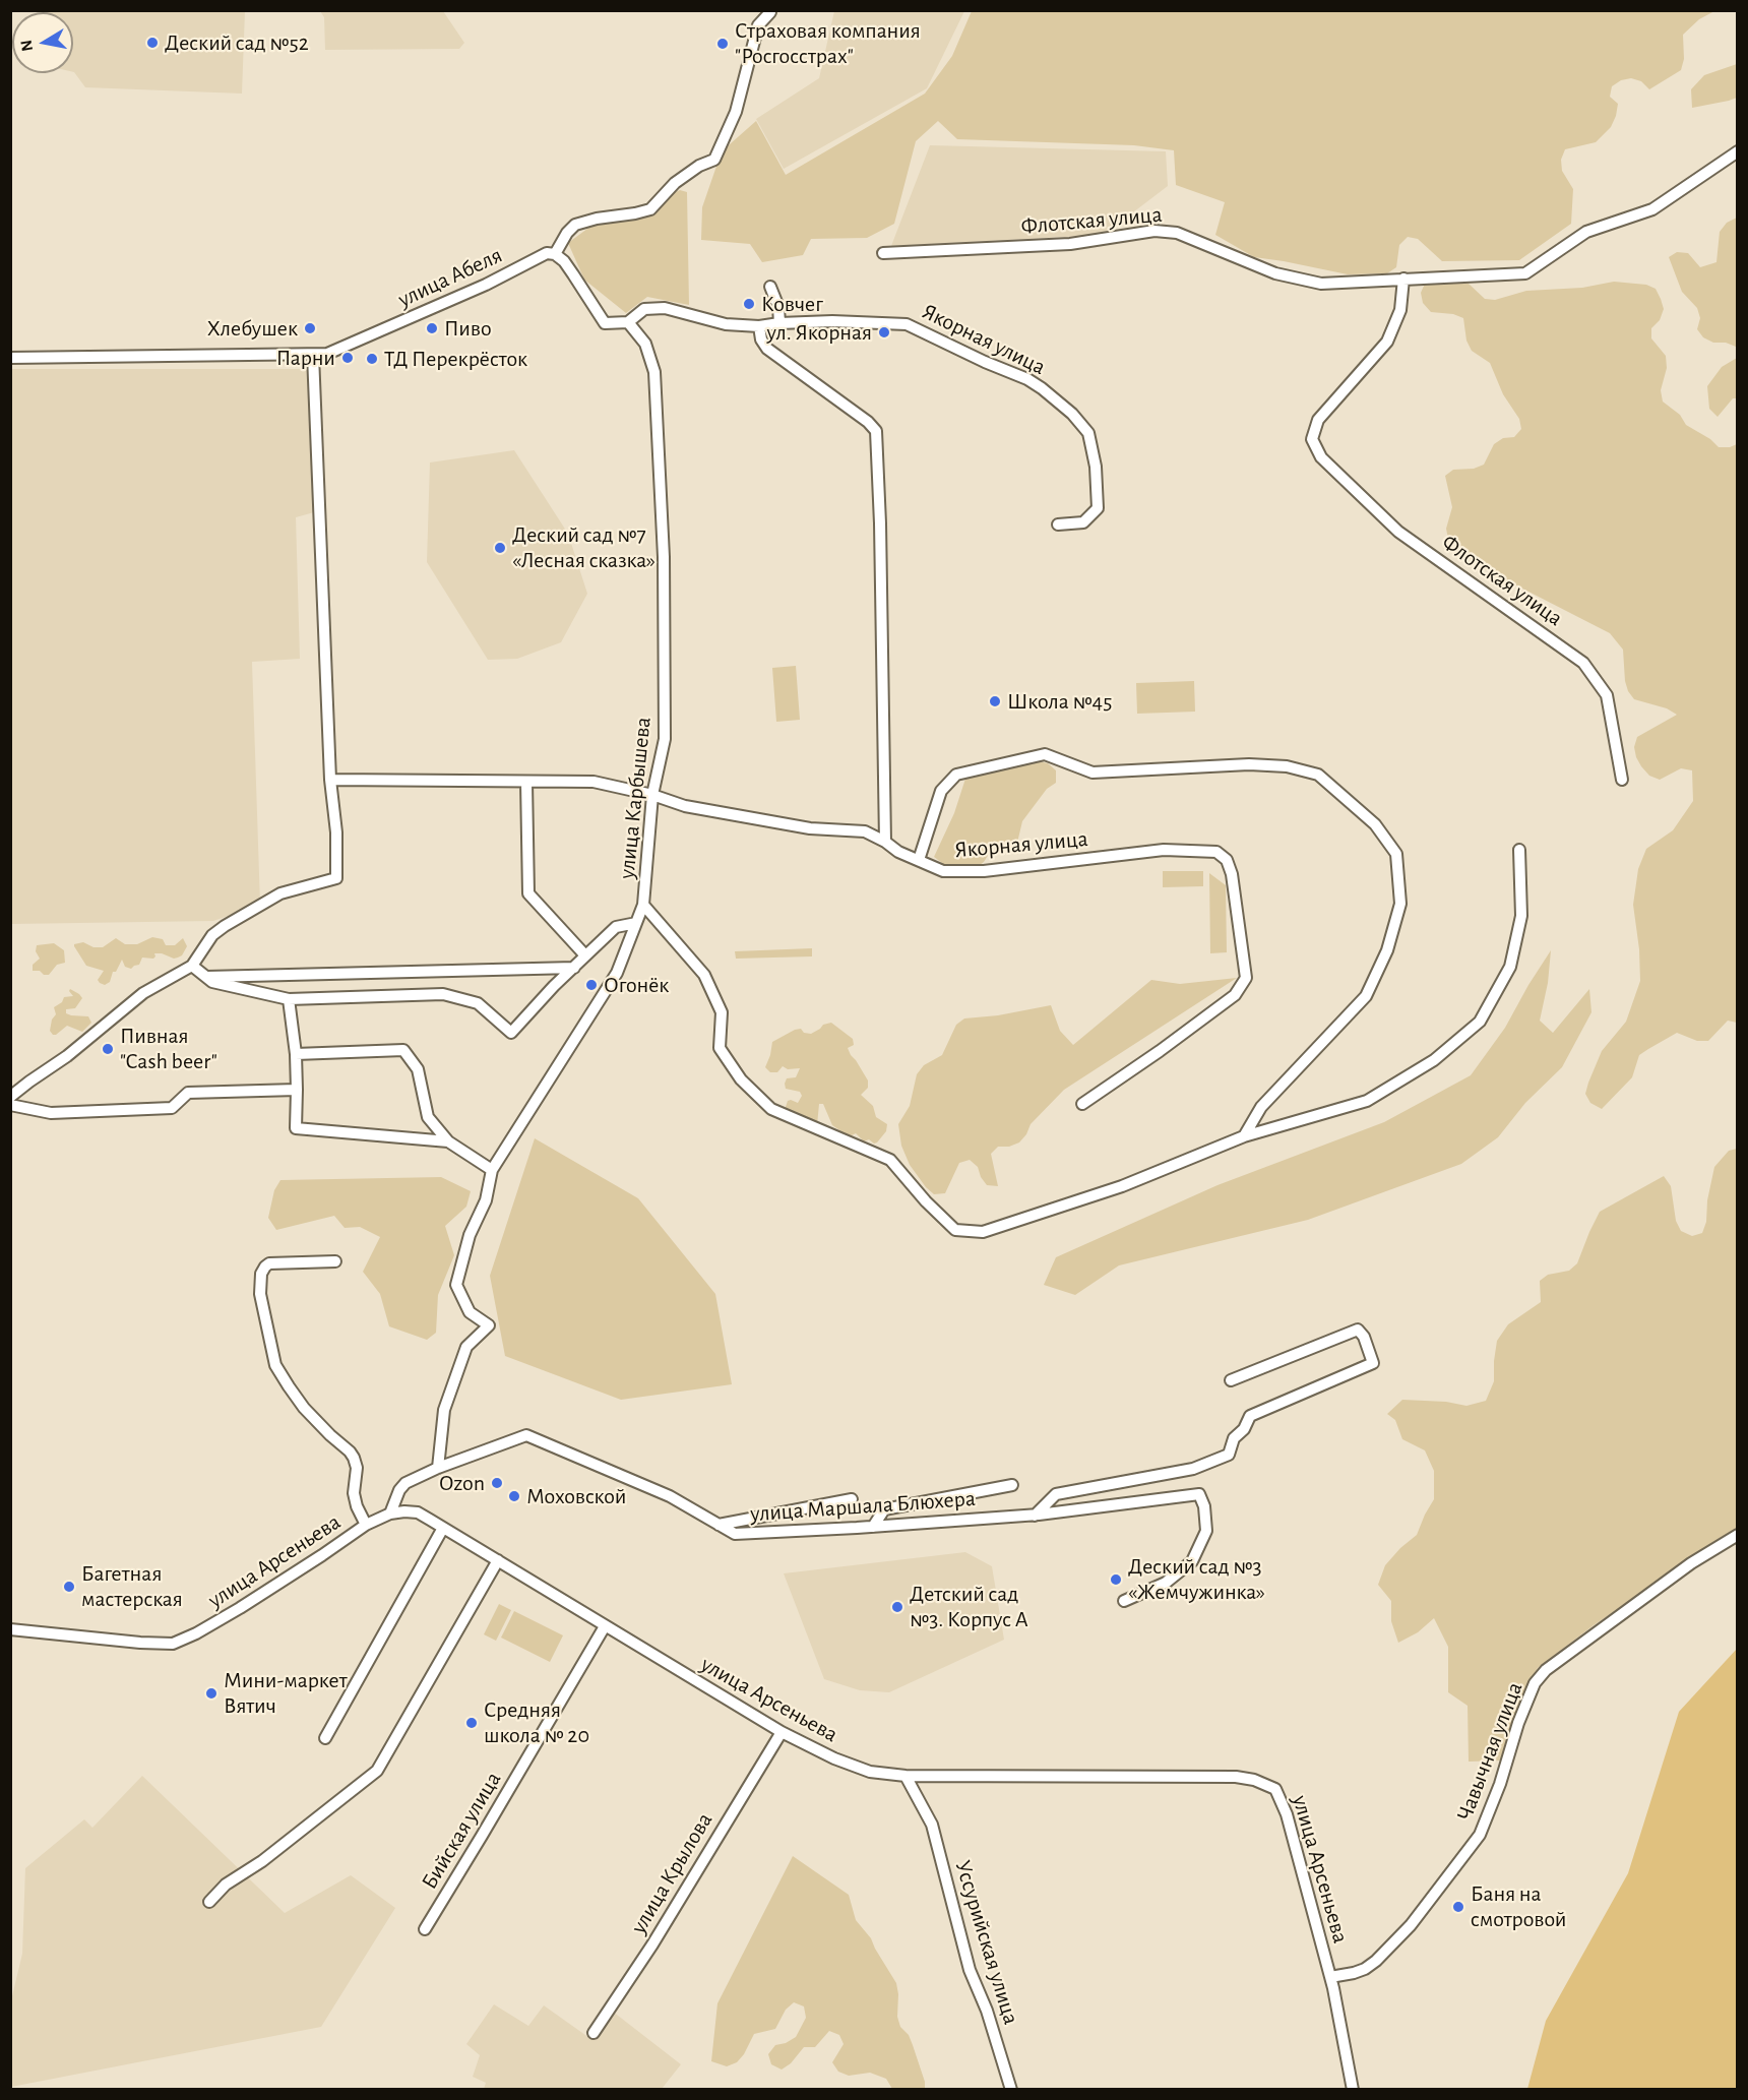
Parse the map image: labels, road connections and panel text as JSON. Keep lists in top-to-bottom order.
{
  "streets": {
    "street": [
      "Флотская улица",
      "улица Абеля",
      "Якорная улица",
      "улица Карбышева",
      "улица Маршала Блюхера",
      "улица Арсеньева",
      "Чавычная улица",
      "Бийская улица",
      "улица Крылова",
      "Уссурийская улица"
    ]
  },
  "crossings": [
    ["Якорная улица", "улица Карбышева"],
    ["улица Маршала Блюхера", "улица Арсеньева"],
    ["улица Арсеньева", "Чавычная улица"],
    ["улица Арсеньева", "Бийская улица"],
    ["улица Арсеньева", "улица Крылова"],
    ["улица Арсеньева", "Уссурийская улица"]
  ],
  "places": [
    "Деский сад №52",
    "Страховая компания \"Росгосстрах\"",
    "Ковчег",
    "Хлебушек",
    "Пиво",
    "ул. Якорная",
    "Парни",
    "ТД Перекрёсток",
    "Деский сад №7 «Лесная сказка»",
    "Школа №45",
    "Огонёк",
    "Пивная \"Cash beer\"",
    "Ozon",
    "Моховской",
    "Деский сад №3 «Жемчужинка»",
    "Багетная мастерская",
    "Детский сад №3. Корпус А",
    "Мини-маркет Вятич",
    "Средняя школа № 20",
    "Баня на смотровой"
  ],
  "north": "left"
}
